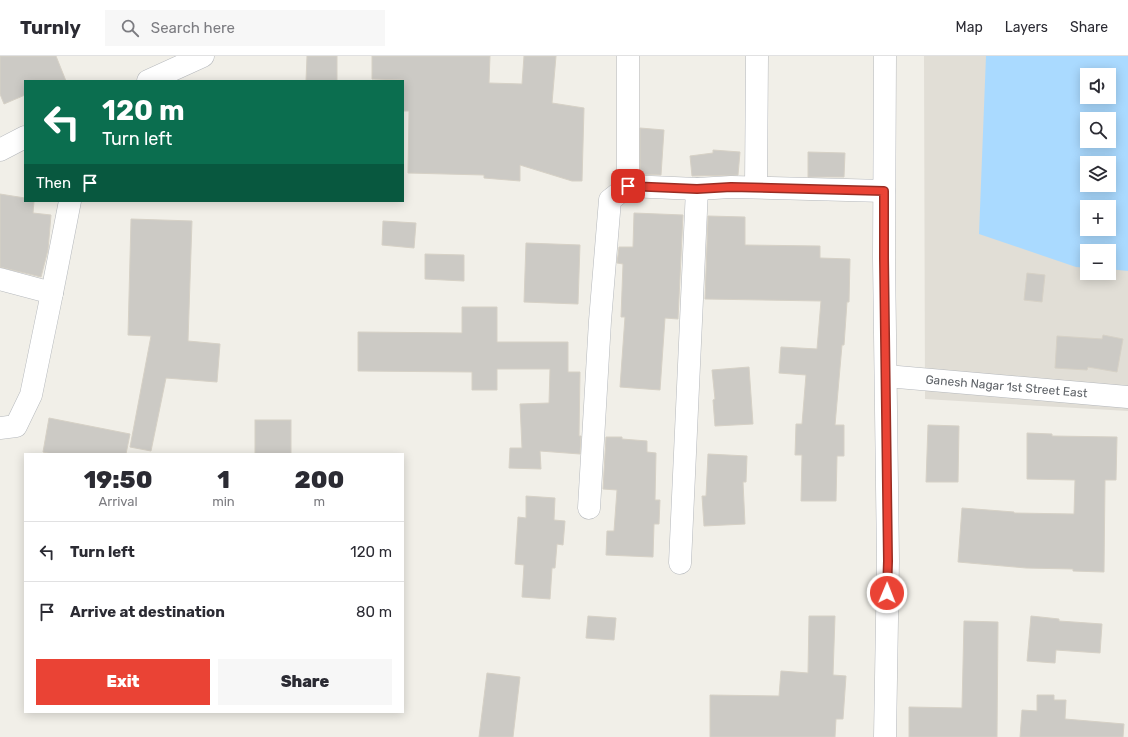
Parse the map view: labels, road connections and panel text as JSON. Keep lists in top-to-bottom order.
{
  "streets": {
    "street": ["Ganesh Nagar 1st Street East"]
  },
  "page": {
    "header": "Turnly",
    "search": "Search here",
    "nav": ["Map", "Layers", "Share"],
    "map_buttons": ["+", "−"],
    "turn": ["120 m", "Turn left"],
    "then": "Then",
    "eta": [
      "19:50",
      "Arrival",
      "1",
      "min",
      "200",
      "m"
    ],
    "list": [
      {
        "name": "Turn left",
        "value": "120 m"
      },
      {
        "name": "Arrive at destination",
        "value": "80 m"
      }
    ],
    "buttons": ["Exit", "Share"]
  }
}
